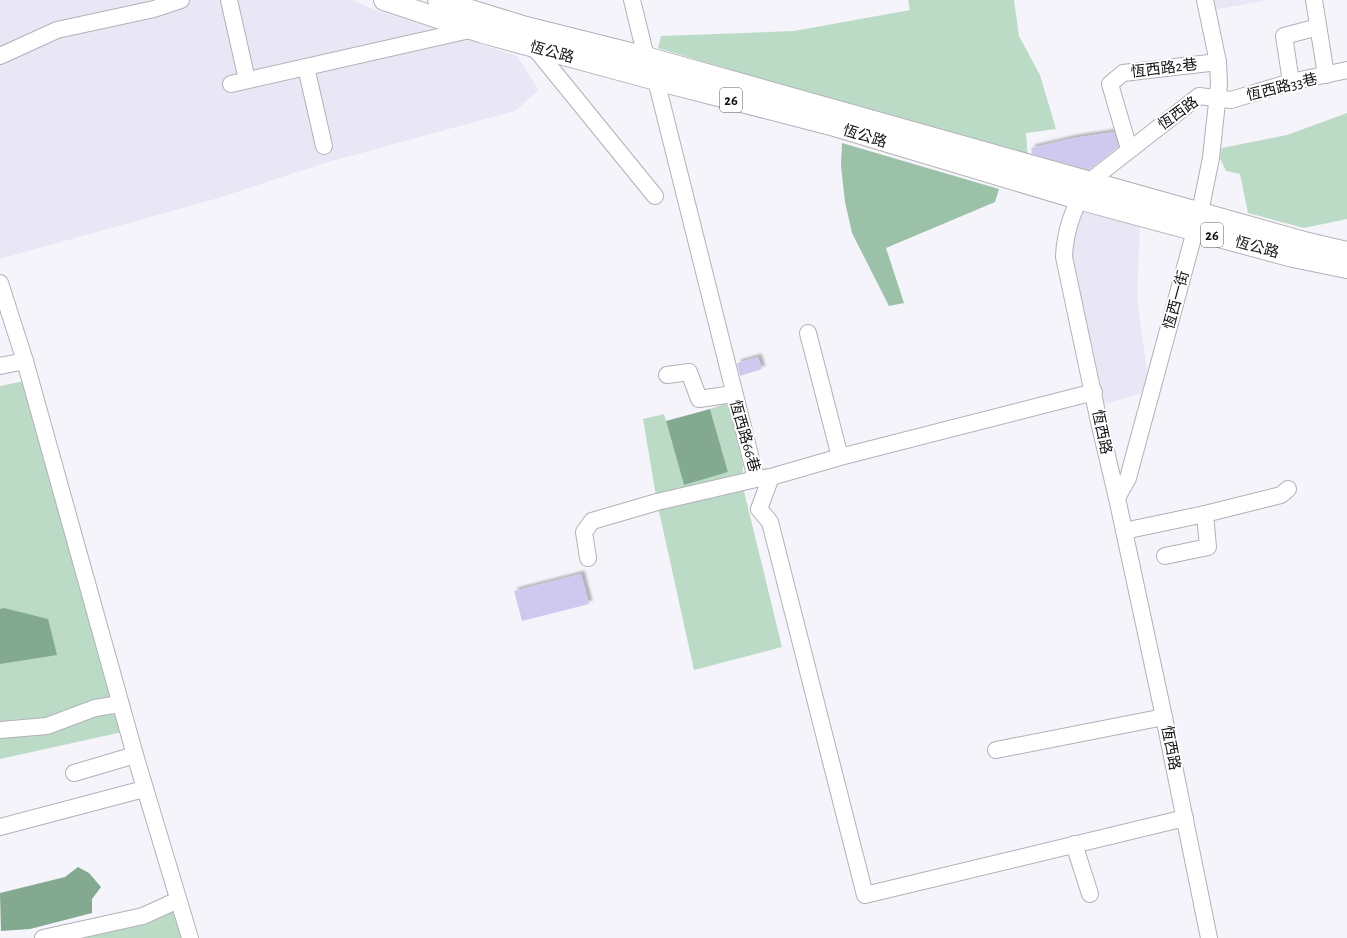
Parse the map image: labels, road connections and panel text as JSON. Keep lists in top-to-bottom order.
{
  "streets": {
    "main road": ["恆公路", "26"],
    "street": [
      "恆西路2巷",
      "恆西路33巷",
      "恆西路",
      "恆西一街",
      "恆西路66巷"
    ]
  },
  "crossings": [
    ["恆公路", "恆西路"],
    ["恆公路", "恆西一街"],
    ["恆公路", "恆西路66巷"],
    ["恆西路2巷", "恆西路"],
    ["恆西路33巷", "恆西路"],
    ["恆西路33巷", "恆西一街"],
    ["恆西路", "恆西一街"],
    ["恆西路", "恆西路66巷"]
  ]
}
